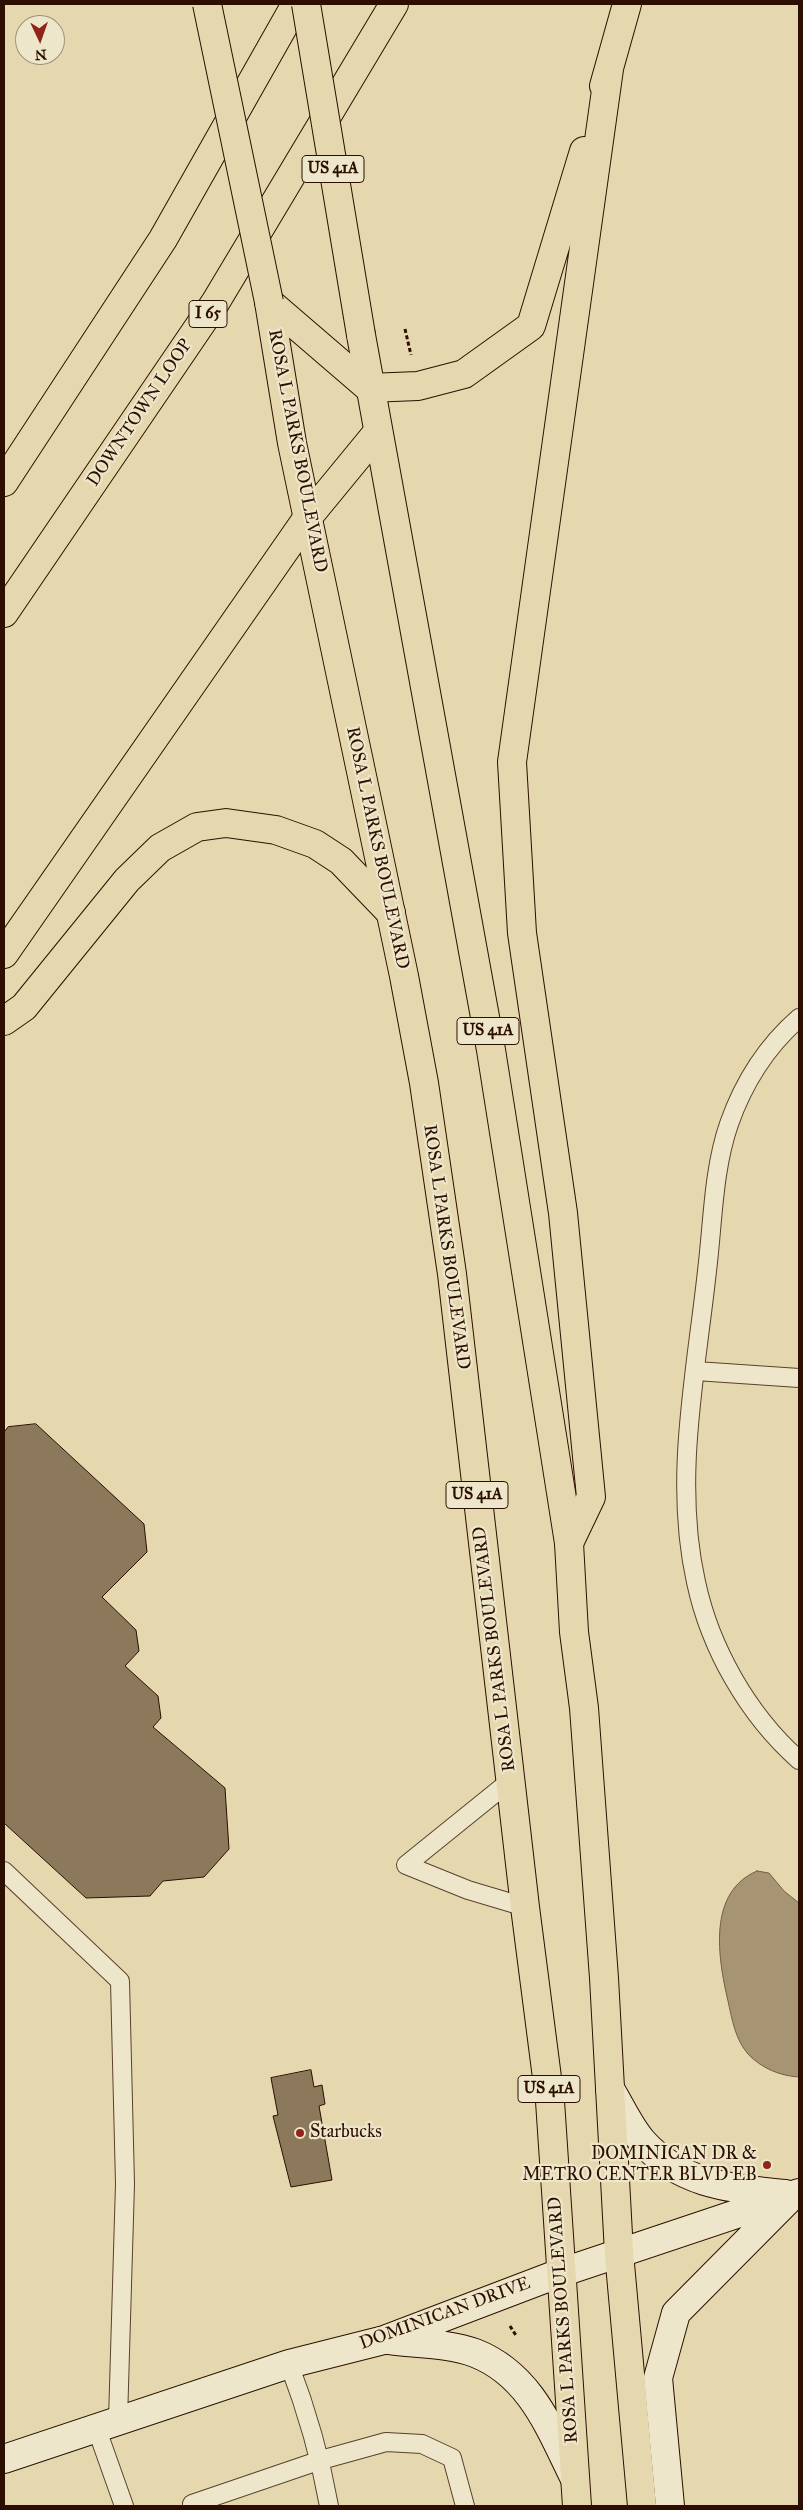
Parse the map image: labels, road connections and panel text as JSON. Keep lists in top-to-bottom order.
{
  "streets": {
    "main road": [
      "US 41A",
      "I 65",
      "DOWNTOWN LOOP",
      "ROSA L PARKS BOULEVARD"
    ],
    "street": ["DOMINICAN DRIVE"]
  },
  "crossings": [
    ["US 41A", "DOMINICAN DRIVE"],
    ["ROSA L PARKS BOULEVARD", "DOMINICAN DRIVE"]
  ],
  "places": ["Starbucks", "DOMINICAN DR & METRO CENTER BLVD EB"],
  "north": "bottom"
}
